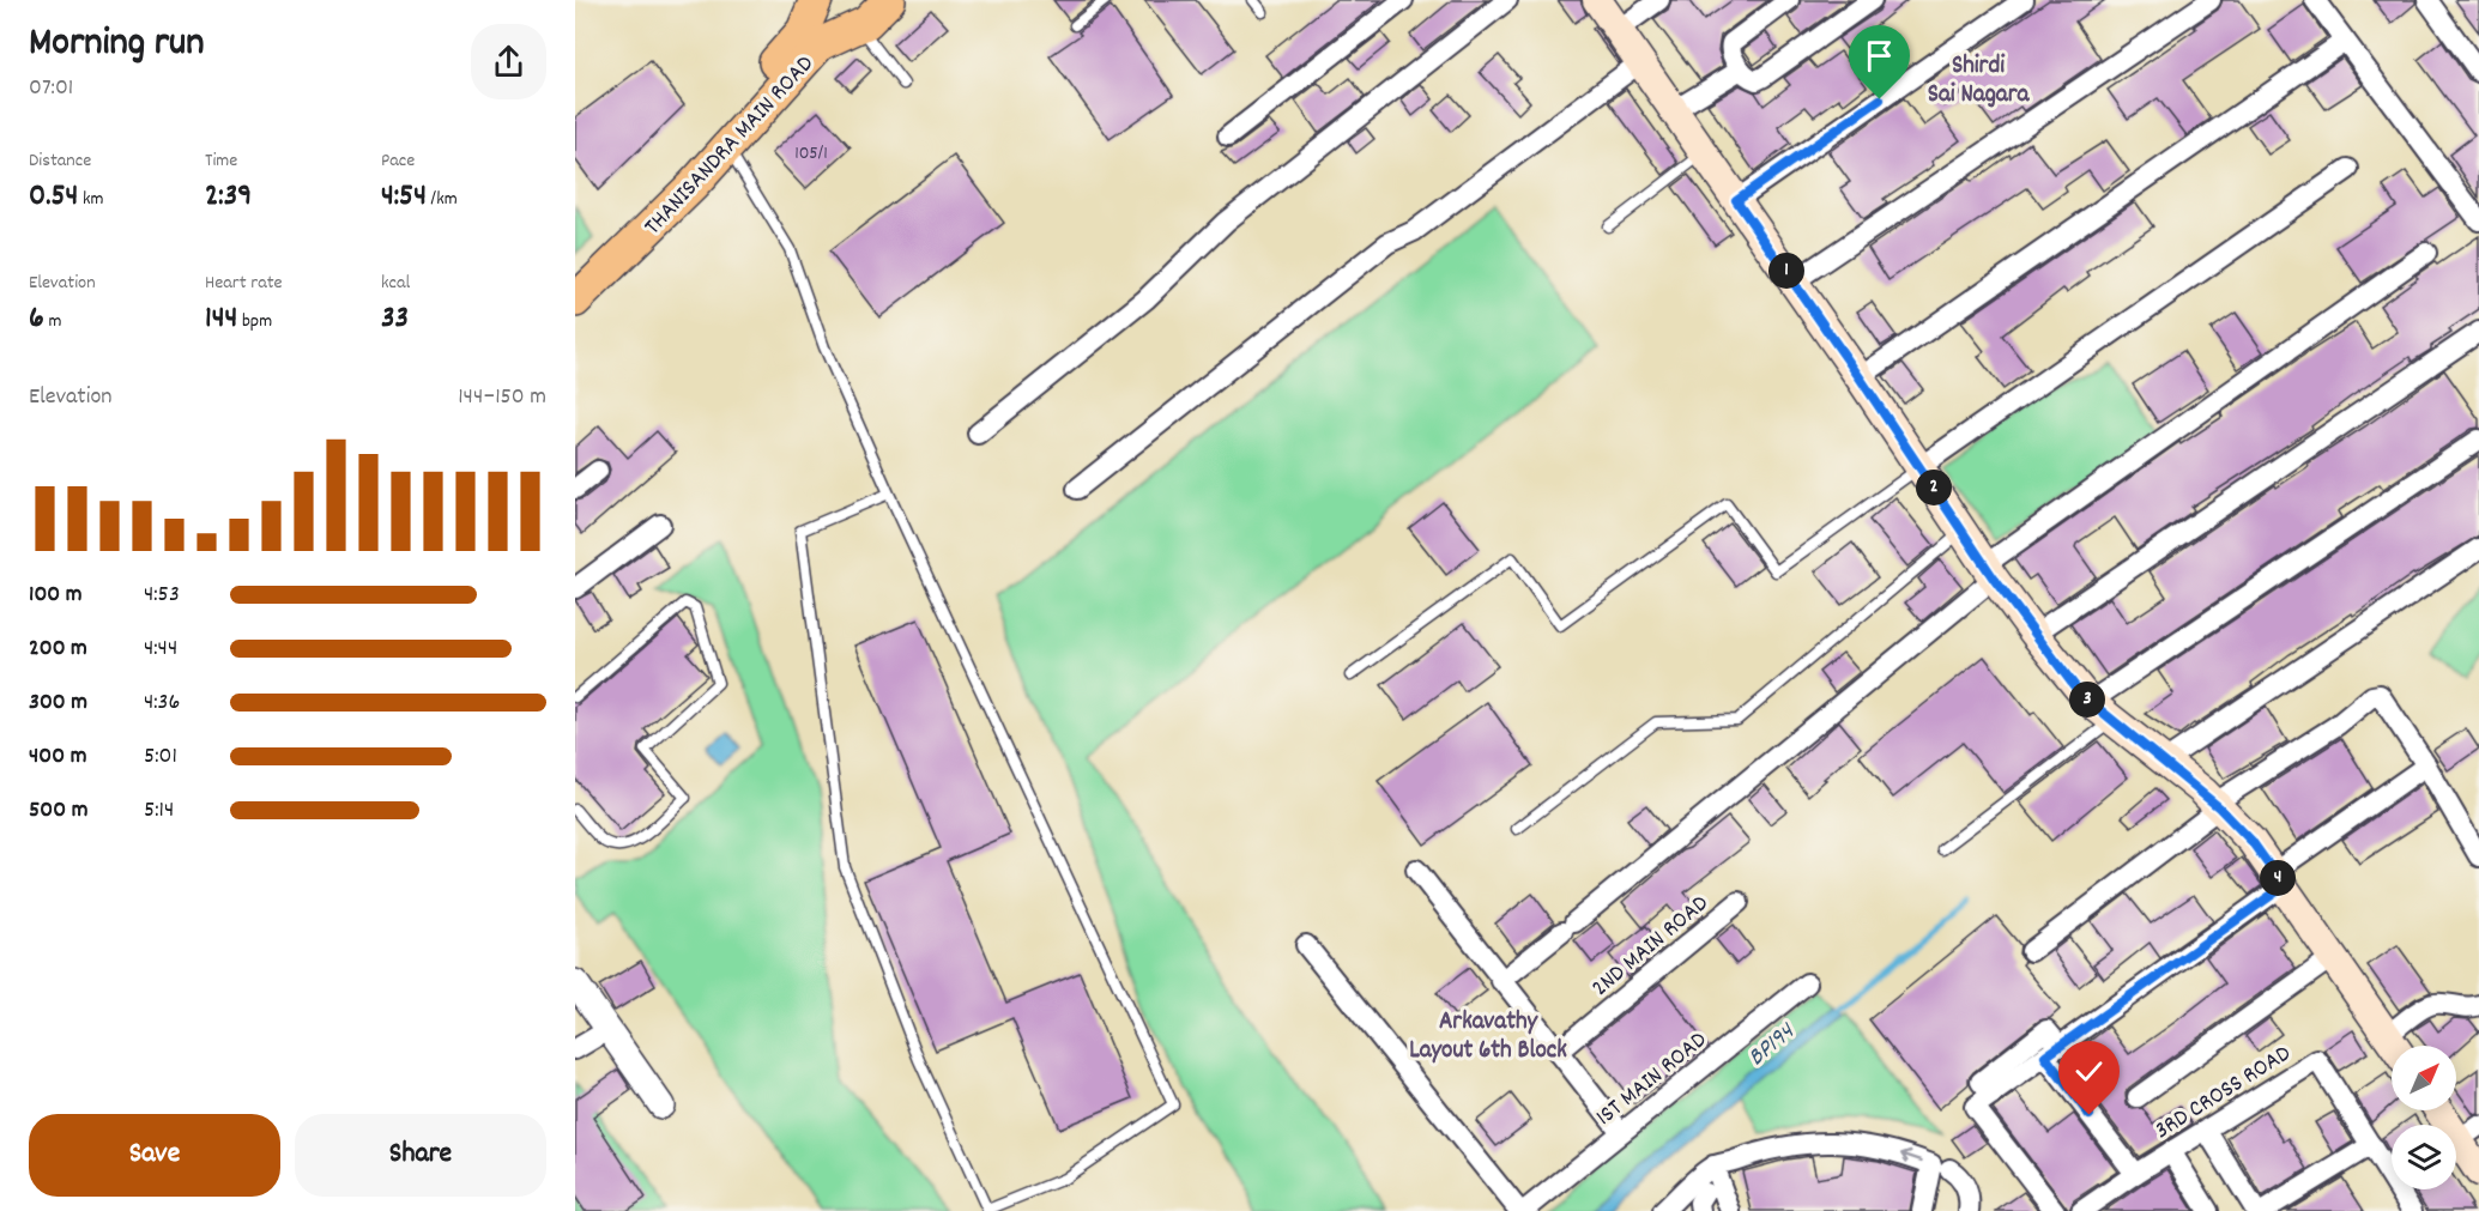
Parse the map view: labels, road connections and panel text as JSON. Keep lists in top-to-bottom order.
{
  "streets": {
    "main road": ["THANISANDRA MAIN ROAD"],
    "street": ["2ND MAIN ROAD", "1ST MAIN ROAD", "3RD CROSS ROAD"]
  },
  "districts": ["Shirdi Sai Nagara", "Arkavathy Layout 6th Block"],
  "water": ["BP194"],
  "house_numbers": ["105/1"],
  "north": "top right",
  "page": {
    "heading": ["Morning run", "07:01"],
    "stats": [
      ["Distance", "0.54 km"],
      ["Time", "2:39"],
      ["Pace", "4:54 /km"],
      ["Elevation", "6 m"],
      ["Heart rate", "144 bpm"],
      ["kcal", "33"]
    ],
    "pins": [
      "1",
      "2",
      "3",
      "4"
    ],
    "chart": ["Elevation", "144–150 m"],
    "list": [
      {
        "name": "100 m",
        "note": "4:53"
      },
      {
        "name": "200 m",
        "note": "4:44"
      },
      {
        "name": "300 m",
        "note": "4:36"
      },
      {
        "name": "400 m",
        "note": "5:01"
      },
      {
        "name": "500 m",
        "note": "5:14"
      }
    ],
    "buttons": ["Save", "Share"]
  }
}
